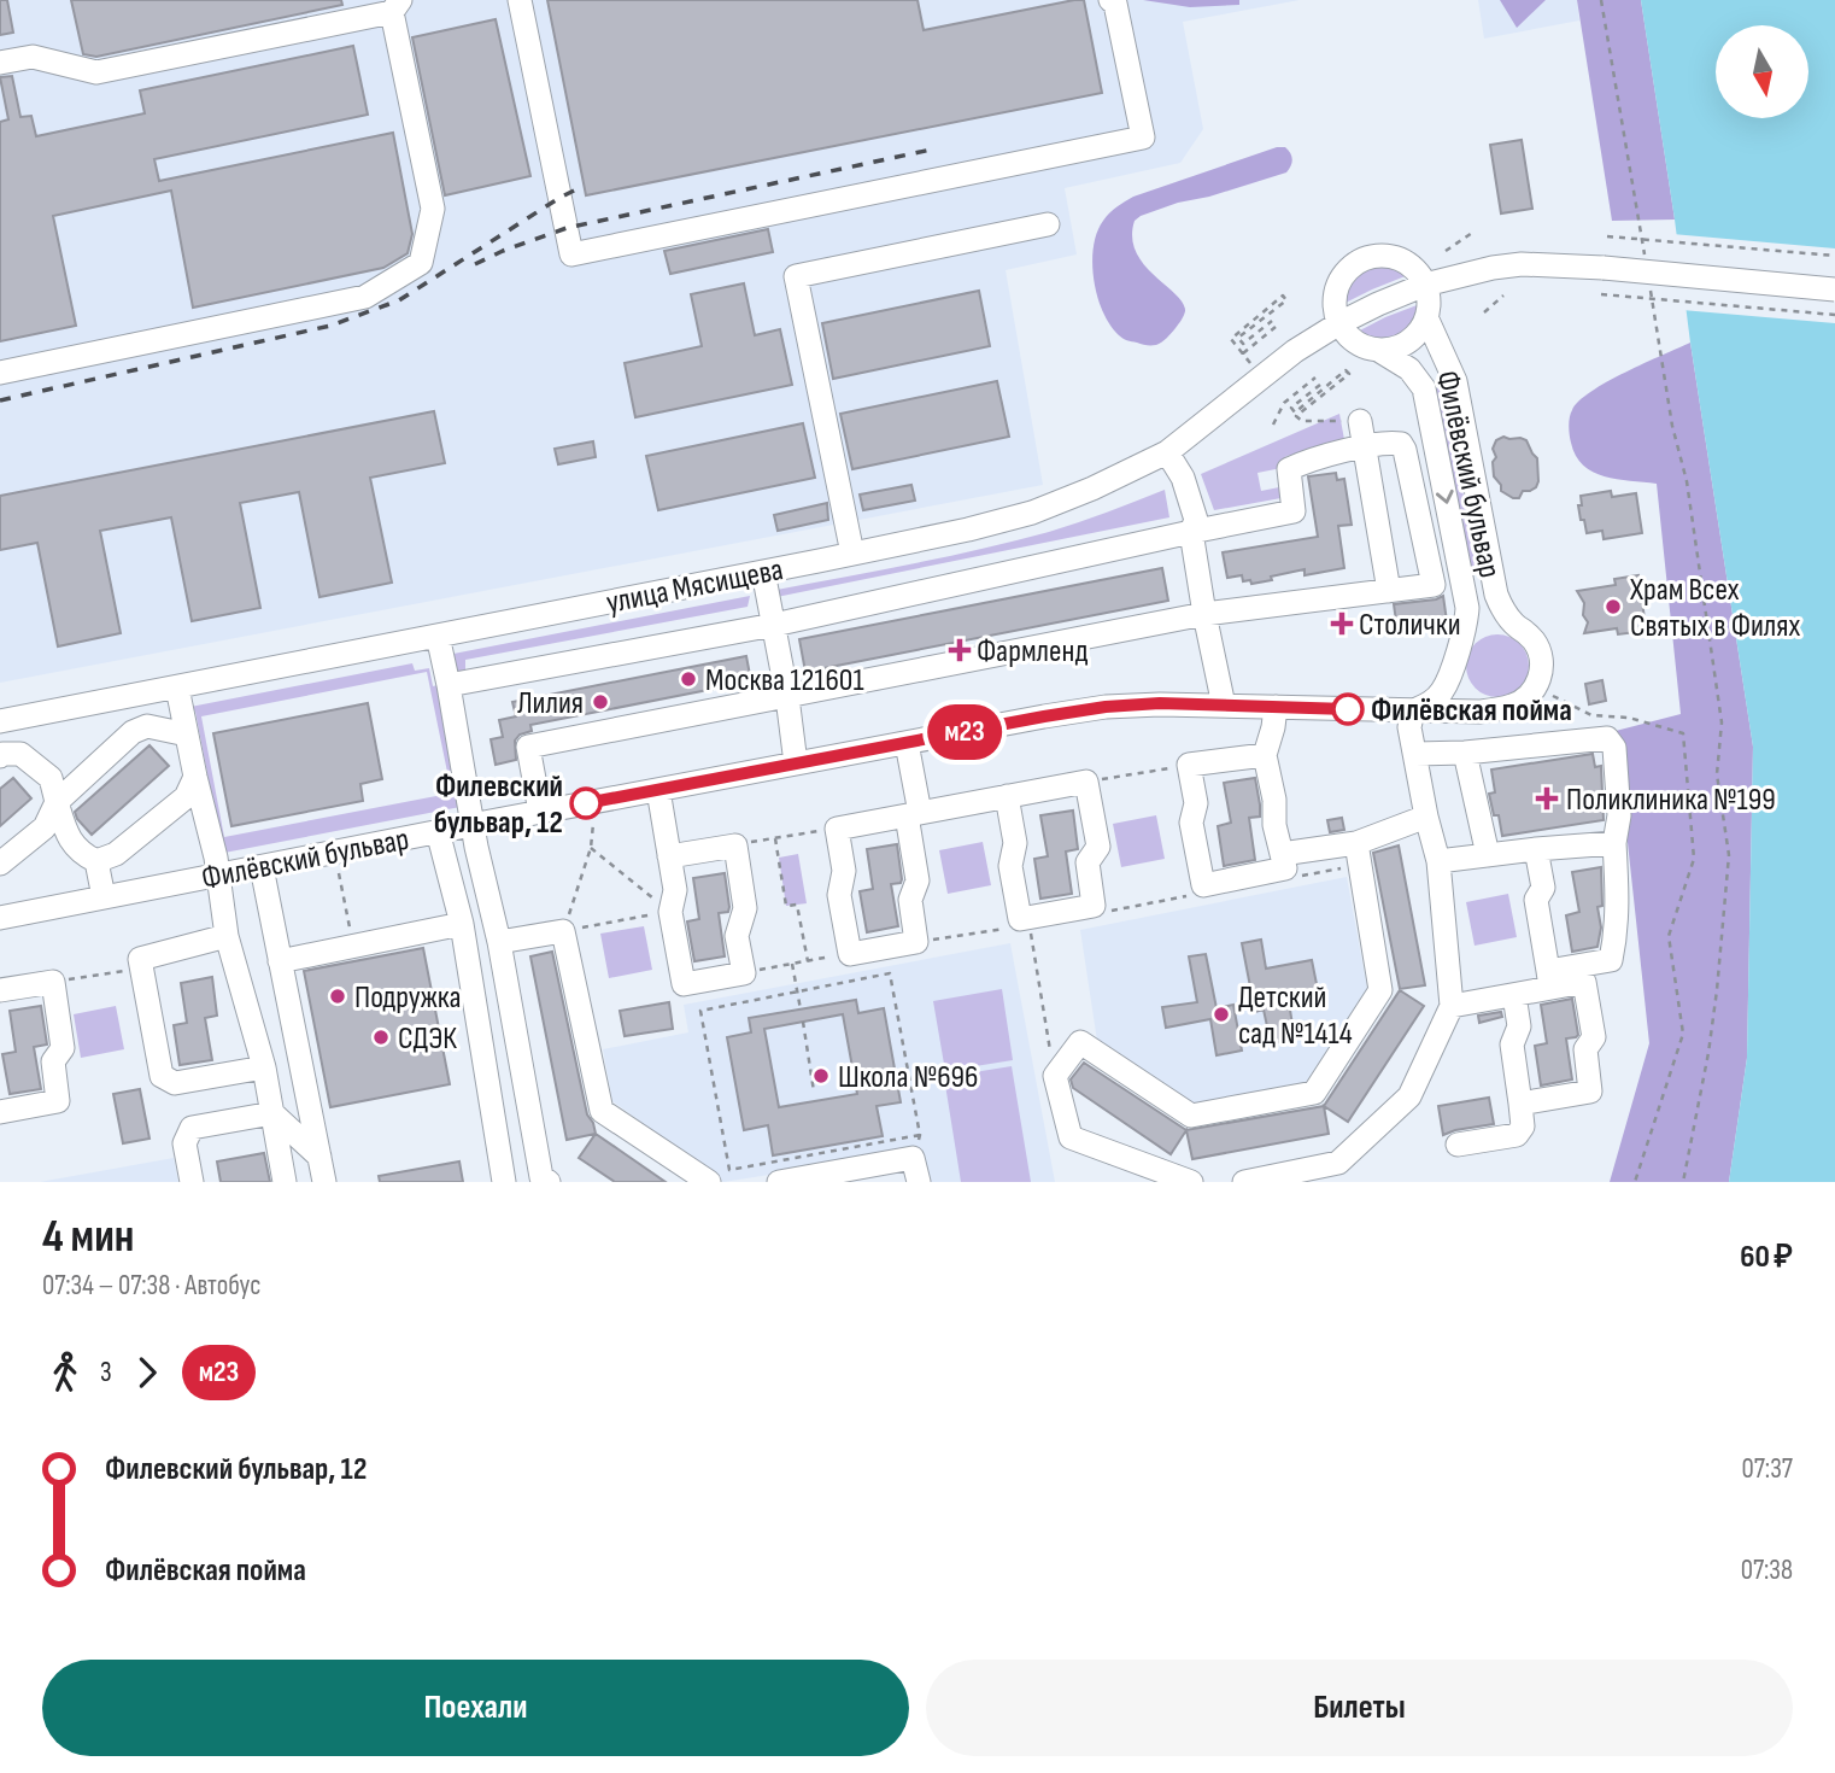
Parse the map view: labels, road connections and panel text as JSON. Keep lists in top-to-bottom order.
{
  "streets": {
    "street": ["Филёвский бульвар", "улица Мясищева"]
  },
  "crossings": [
    ["Филёвский бульвар", "улица Мясищева"]
  ],
  "places": {
    "other": [
      "Храм Всех Святых в Филях",
      "Москва 121601",
      "Лилия",
      "Филёвская пойма",
      "Филевский бульвар, 12",
      "Подружка",
      "Детский сад №1414",
      "СДЭК",
      "Школа №696"
    ],
    "health": ["Столички", "Фармленд", "Поликлиника №199"]
  },
  "lines": ["bus line м23"],
  "north": "bottom",
  "page": {
    "on_map": "м23",
    "heading": ["4 мин", "07:34 – 07:38 · Автобус", "60 ₽"],
    "legs": ["3", "м23"],
    "list": [
      {
        "name": "Филевский бульвар, 12",
        "value": "07:37"
      },
      {
        "name": "Филёвская пойма",
        "value": "07:38"
      }
    ],
    "buttons": ["Поехали", "Билеты"]
  }
}
